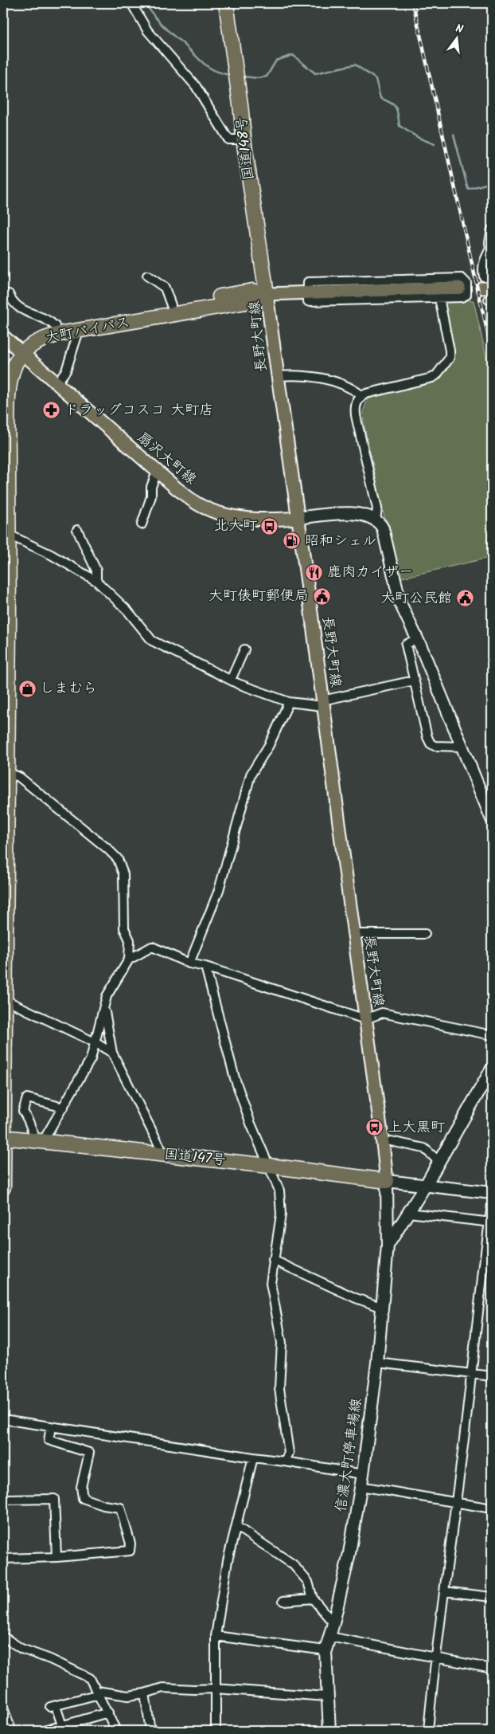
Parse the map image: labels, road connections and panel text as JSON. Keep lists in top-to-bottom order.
{
  "streets": {
    "highway": ["国道148号", "大町バイパス", "国道147号"],
    "main road": ["長野大町線", "扇沢大町線"],
    "street": ["信濃大町停車場線"]
  },
  "crossings": [
    ["国道148号", "大町バイパス"],
    ["国道148号", "長野大町線"],
    ["大町バイパス", "長野大町線"],
    ["大町バイパス", "扇沢大町線"],
    ["大町バイパス", "国道147号"],
    ["長野大町線", "扇沢大町線"],
    ["長野大町線", "国道147号"],
    ["長野大町線", "信濃大町停車場線"],
    ["国道147号", "信濃大町停車場線"]
  ],
  "places": {
    "pharmacy": ["ドラッグコスコ 大町店"],
    "bus stop": ["北大町", "上大黒町"],
    "fuel station": ["昭和シェル"],
    "restaurant": ["鹿肉カイザー"],
    "public building": ["大町俵町郵便局", "大町公民館"],
    "shop": ["しまむら"]
  },
  "north": "top"
}
